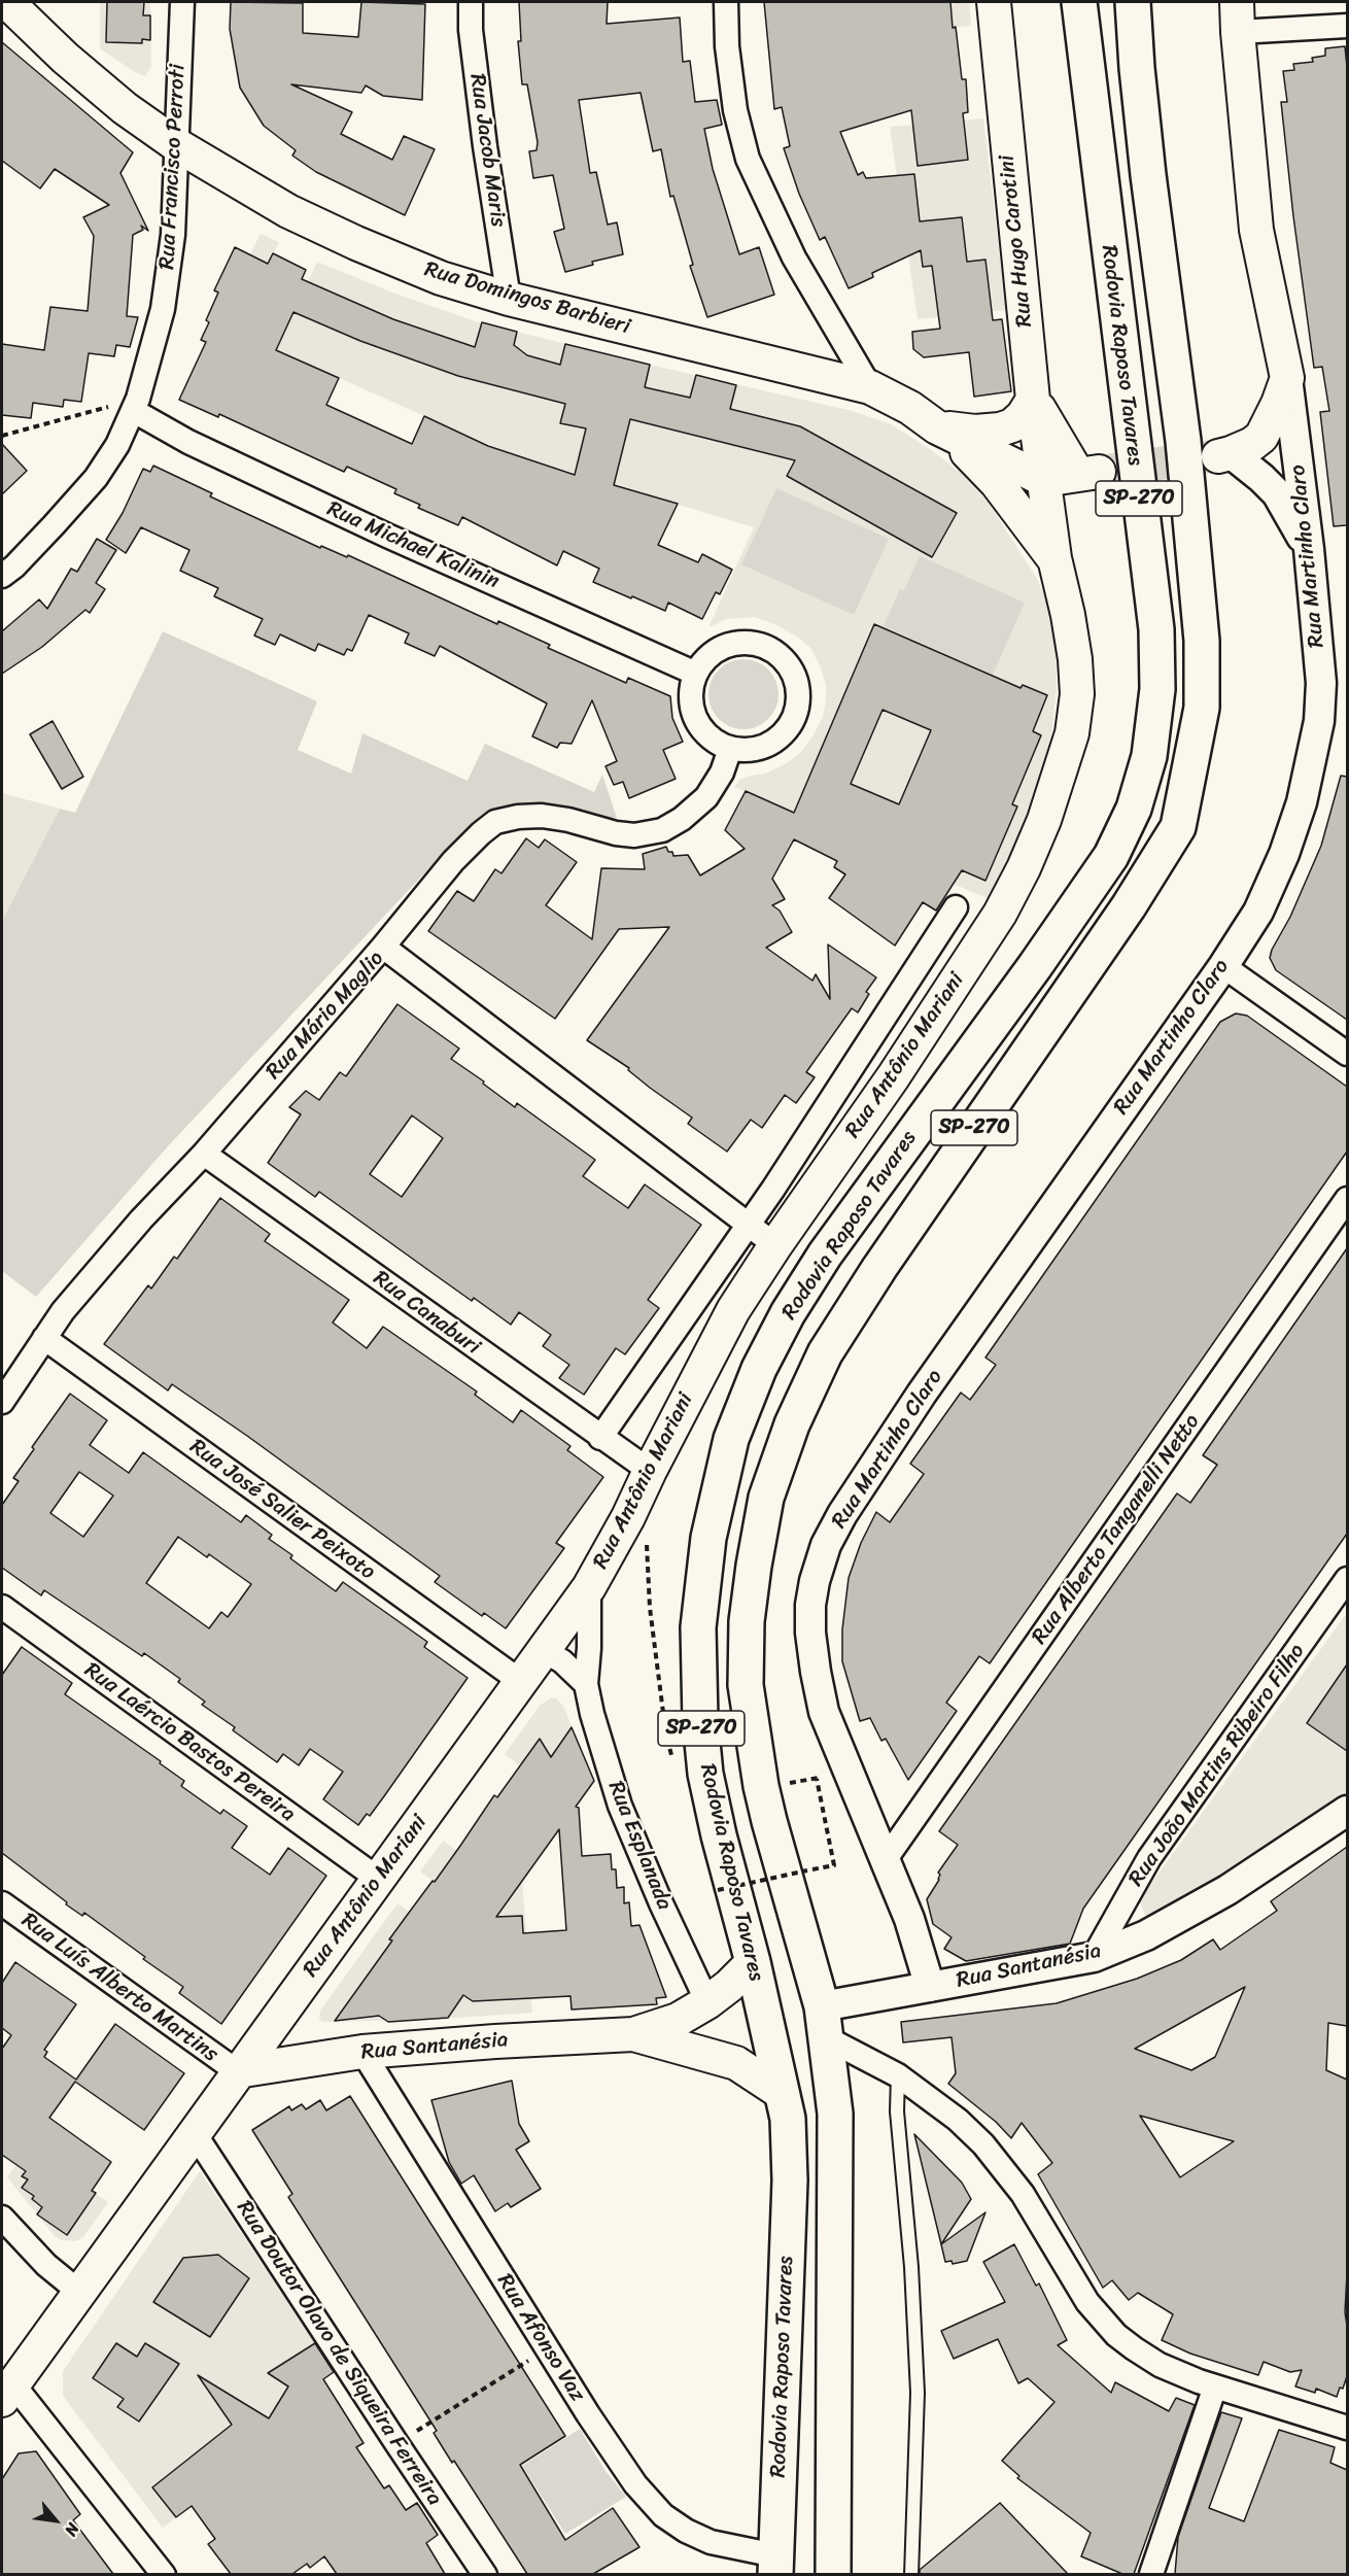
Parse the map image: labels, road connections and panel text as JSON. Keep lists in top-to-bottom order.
{
  "streets": {
    "highway": ["Rodovia Raposo Tavares", "SP-270"],
    "main road": [
      "Rua Hugo Carotini",
      "Rua Domingos Barbieri",
      "Rua Martinho Claro",
      "Rua Antônio Mariani",
      "Rua Santanésia"
    ],
    "street": [
      "Rua Jacob Maris",
      "Rua Francisco Perroti",
      "Rua Michael Kalinin",
      "Rua Mário Maglio",
      "Rua Canaburi",
      "Rua José Salier Peixoto",
      "Rua Alberto Tanganelli Netto",
      "Rua Laércio Bastos Pereira",
      "Rua João Martins Ribeiro Filho",
      "Rua Esplanada",
      "Rua Luís Alberto Martins",
      "Rua Afonso Vaz",
      "Rua Doutor Olavo de Siqueira Ferreira"
    ]
  },
  "crossings": [
    ["Rua Jacob Maris", "Rua Domingos Barbieri"],
    ["Rua Francisco Perroti", "Rua Domingos Barbieri"],
    ["Rua Francisco Perroti", "Rua Michael Kalinin"],
    ["Rua Hugo Carotini", "Rua Domingos Barbieri"],
    ["Rua Hugo Carotini", "Rua Antônio Mariani"],
    ["Rua Domingos Barbieri", "Rua Antônio Mariani"],
    ["Rodovia Raposo Tavares", "Rua Santanésia"],
    ["Rodovia Raposo Tavares", "Rua Afonso Vaz"],
    ["SP-270", "Rua Santanésia"],
    ["Rua Martinho Claro", "Rua Alberto Tanganelli Netto"],
    ["Rua Martinho Claro", "Rua Santanésia"],
    ["Rua Mário Maglio", "Rua Antônio Mariani"],
    ["Rua Mário Maglio", "Rua Canaburi"],
    ["Rua Mário Maglio", "Rua José Salier Peixoto"],
    ["Rua Antônio Mariani", "Rua Canaburi"],
    ["Rua Antônio Mariani", "Rua José Salier Peixoto"],
    ["Rua Antônio Mariani", "Rua Laércio Bastos Pereira"],
    ["Rua Antônio Mariani", "Rua Esplanada"],
    ["Rua Antônio Mariani", "Rua Santanésia"],
    ["Rua Antônio Mariani", "Rua Luís Alberto Martins"],
    ["Rua Antônio Mariani", "Rua Doutor Olavo de Siqueira Ferreira"],
    ["Rua João Martins Ribeiro Filho", "Rua Santanésia"],
    ["Rua Esplanada", "Rua Santanésia"],
    ["Rua Santanésia", "Rua Luís Alberto Martins"],
    ["Rua Santanésia", "Rua Afonso Vaz"]
  ],
  "north": "bottom right"
}
